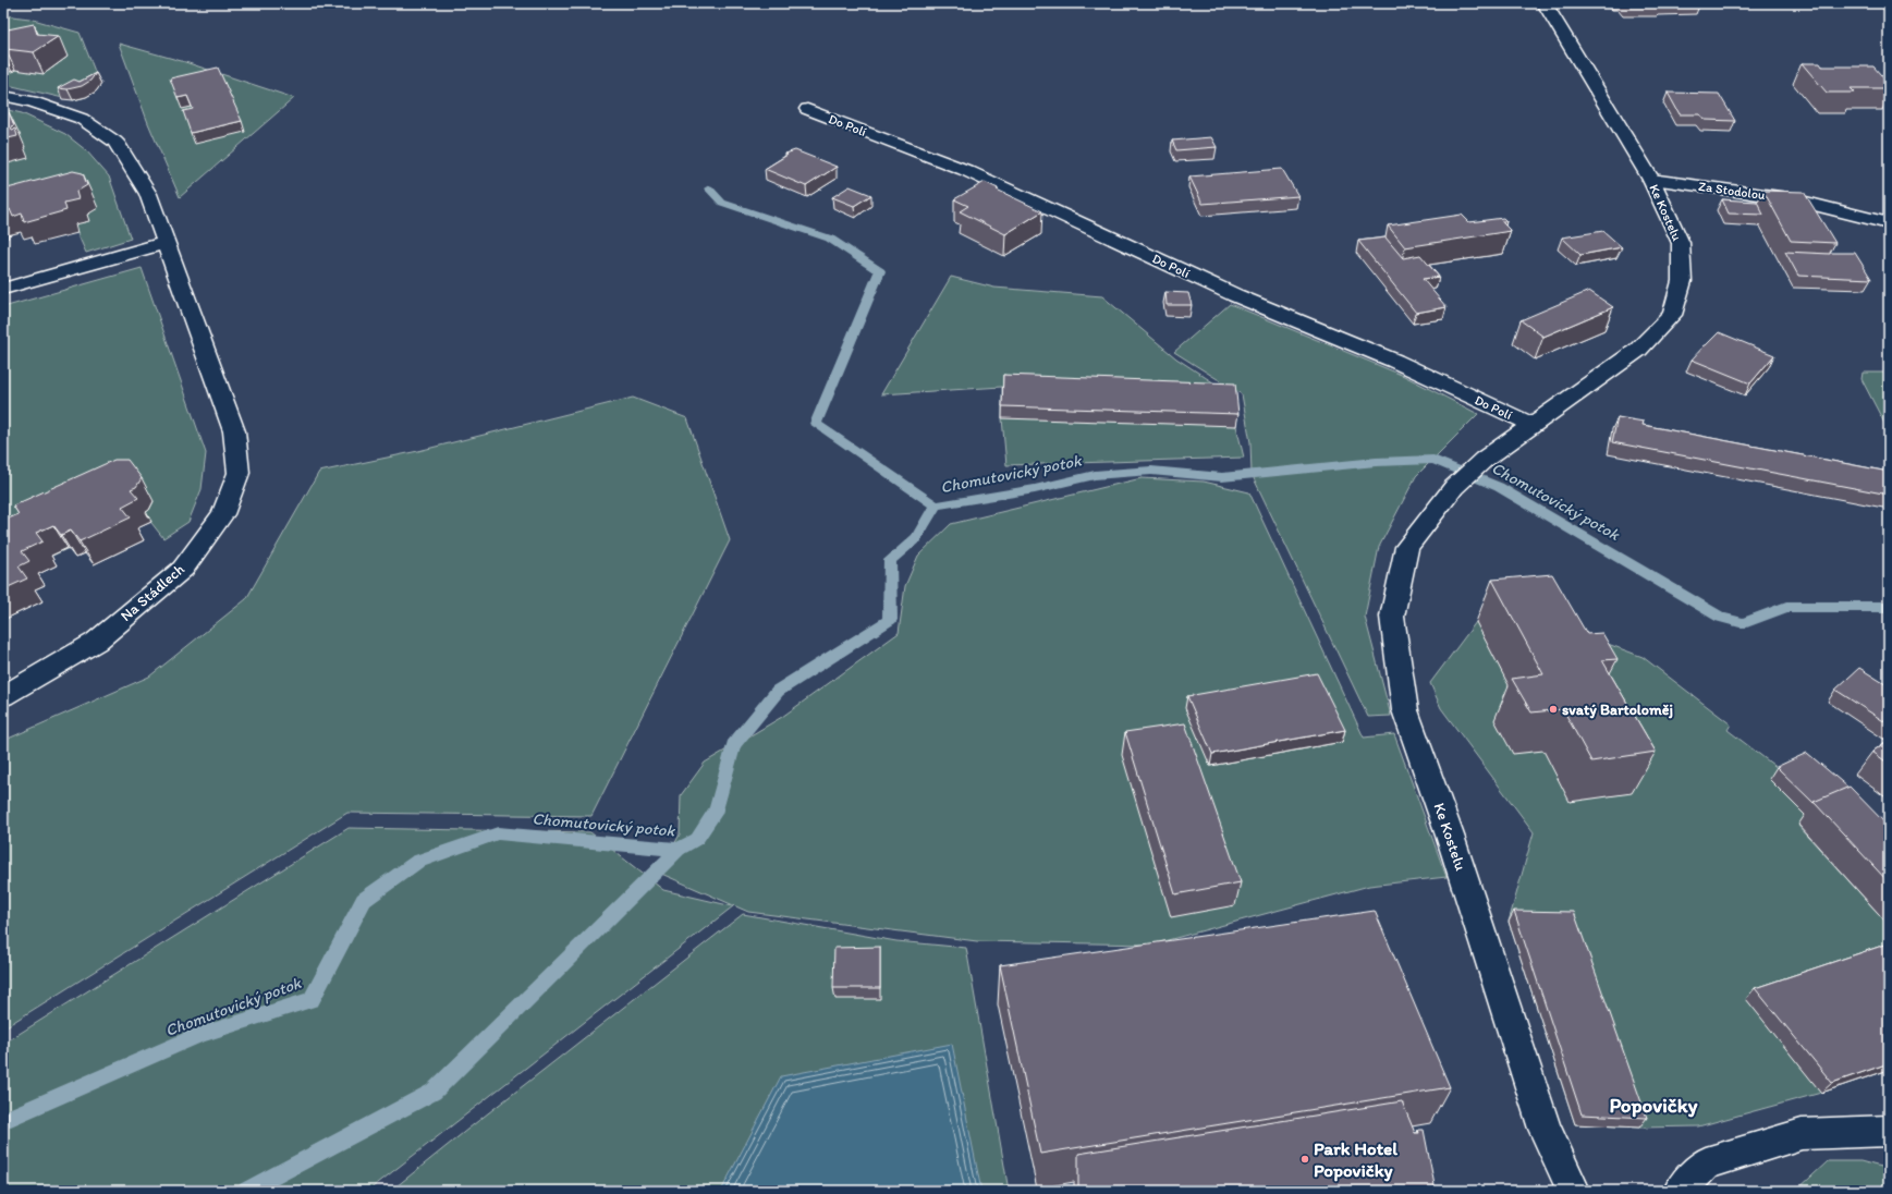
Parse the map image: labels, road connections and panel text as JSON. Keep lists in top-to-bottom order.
{
  "streets": {
    "street": [
      "Do Polí",
      "Za Stodolou",
      "Ke Kostelu",
      "Na Stádlech"
    ]
  },
  "crossings": [
    ["Do Polí", "Ke Kostelu"],
    ["Za Stodolou", "Ke Kostelu"]
  ],
  "districts": ["Popovičky"],
  "water": ["Chomutovický potok"],
  "places": ["svatý Bartoloměj", "Park Hotel Popovičky"]
}
